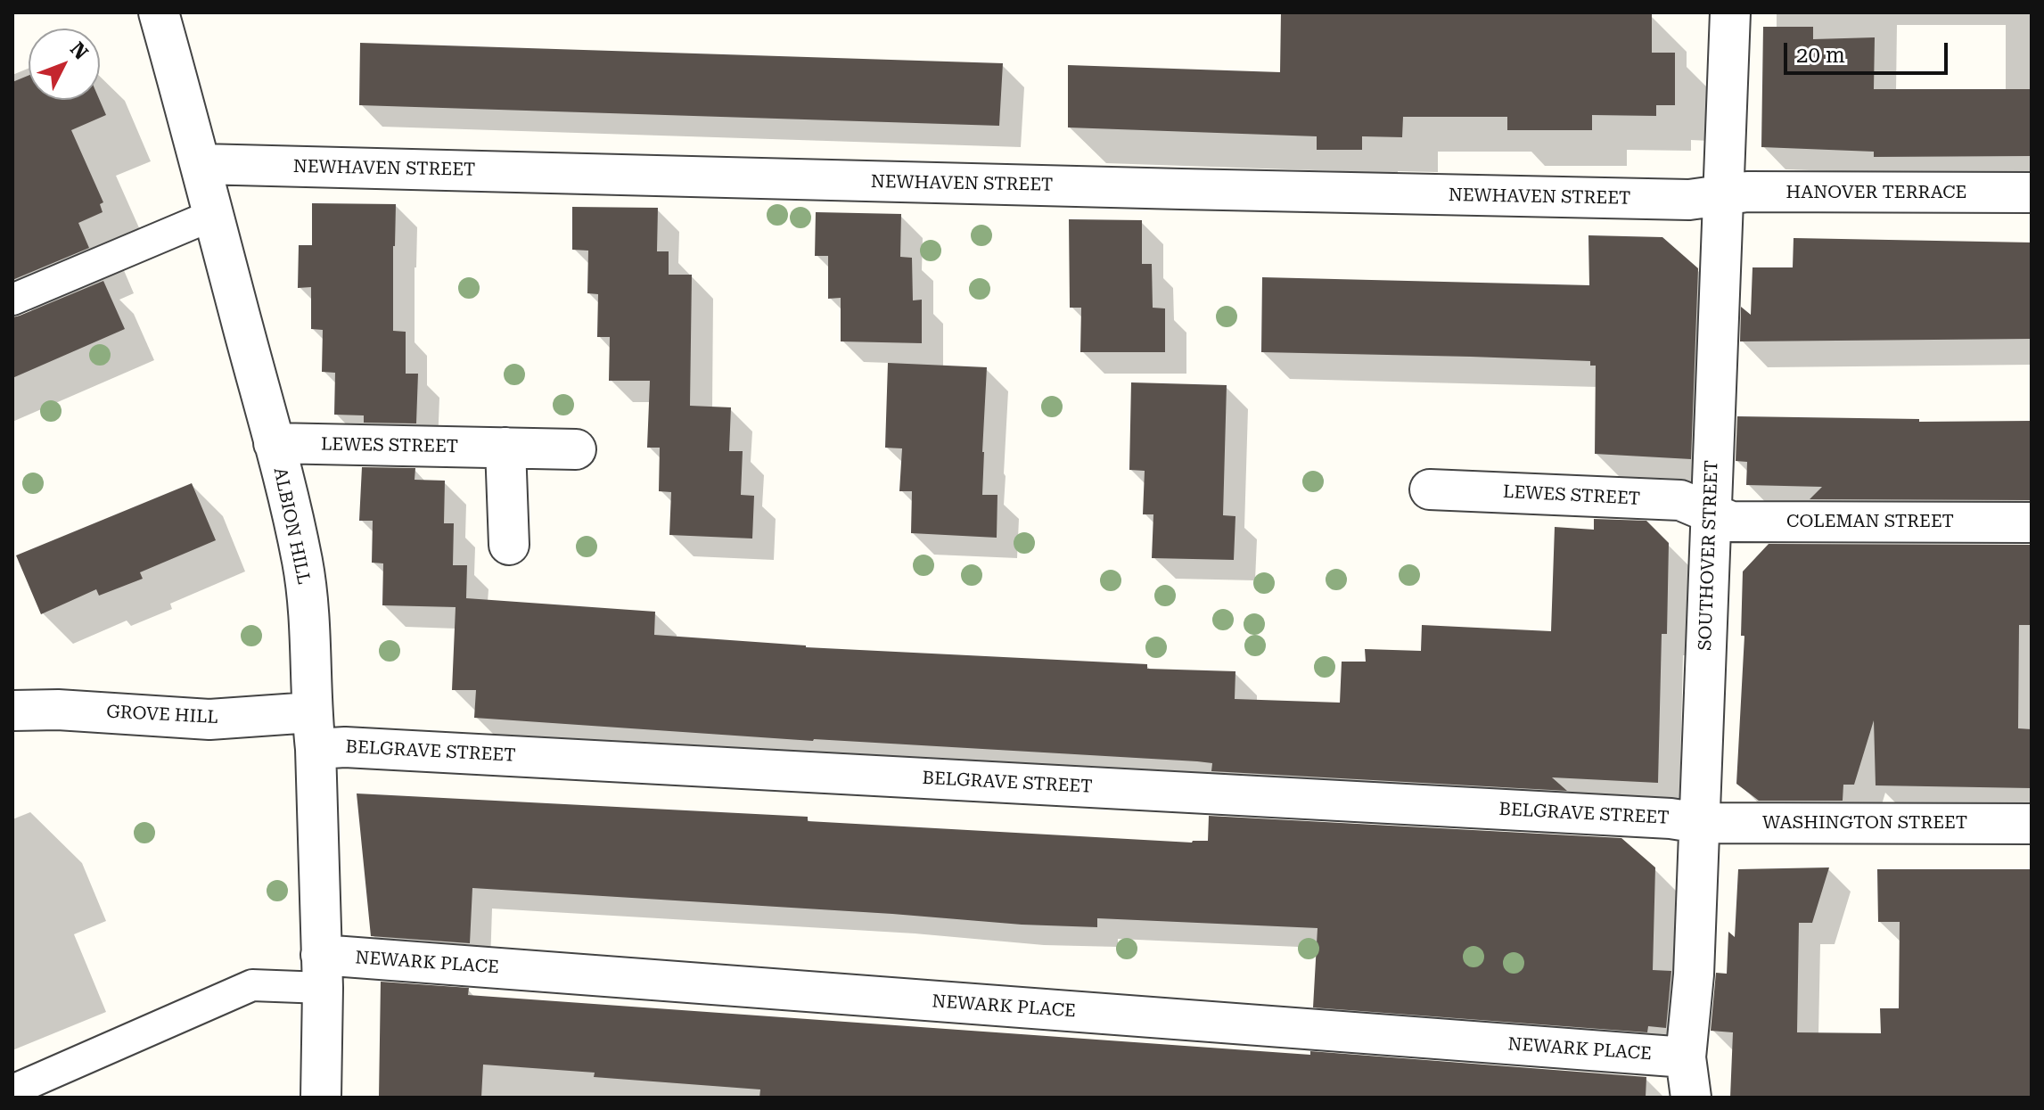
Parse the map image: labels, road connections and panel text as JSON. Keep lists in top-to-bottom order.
{
  "streets": {
    "street": [
      "NEWHAVEN STREET",
      "HANOVER TERRACE",
      "LEWES STREET",
      "COLEMAN STREET",
      "ALBION HILL",
      "SOUTHOVER STREET",
      "GROVE HILL",
      "BELGRAVE STREET",
      "WASHINGTON STREET",
      "NEWARK PLACE"
    ]
  },
  "crossings": [
    ["NEWHAVEN STREET", "HANOVER TERRACE"],
    ["NEWHAVEN STREET", "ALBION HILL"],
    ["NEWHAVEN STREET", "SOUTHOVER STREET"],
    ["HANOVER TERRACE", "SOUTHOVER STREET"],
    ["LEWES STREET", "COLEMAN STREET"],
    ["LEWES STREET", "ALBION HILL"],
    ["LEWES STREET", "SOUTHOVER STREET"],
    ["COLEMAN STREET", "SOUTHOVER STREET"],
    ["ALBION HILL", "GROVE HILL"],
    ["ALBION HILL", "BELGRAVE STREET"],
    ["ALBION HILL", "NEWARK PLACE"],
    ["SOUTHOVER STREET", "BELGRAVE STREET"],
    ["SOUTHOVER STREET", "WASHINGTON STREET"],
    ["SOUTHOVER STREET", "NEWARK PLACE"],
    ["GROVE HILL", "BELGRAVE STREET"],
    ["BELGRAVE STREET", "WASHINGTON STREET"]
  ],
  "scale_bar": "20 m",
  "north": "top right"
}
